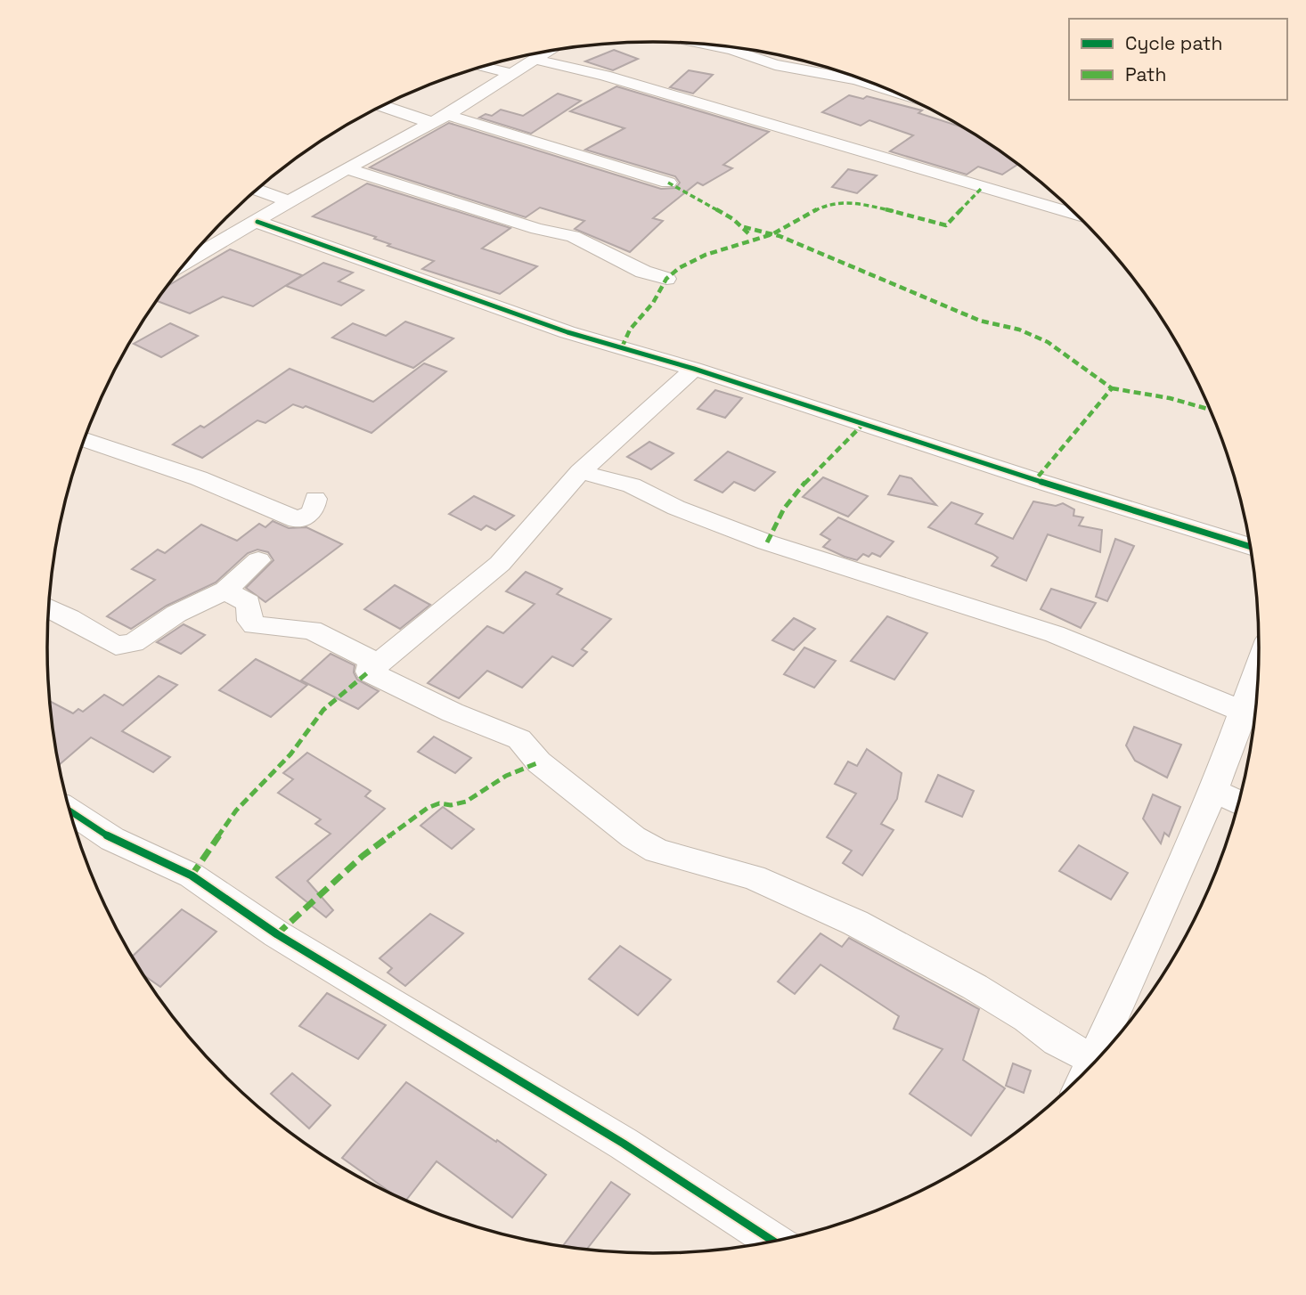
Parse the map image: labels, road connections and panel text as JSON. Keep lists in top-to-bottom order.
{
  "legend": ["Cycle path", "Path"]
}
